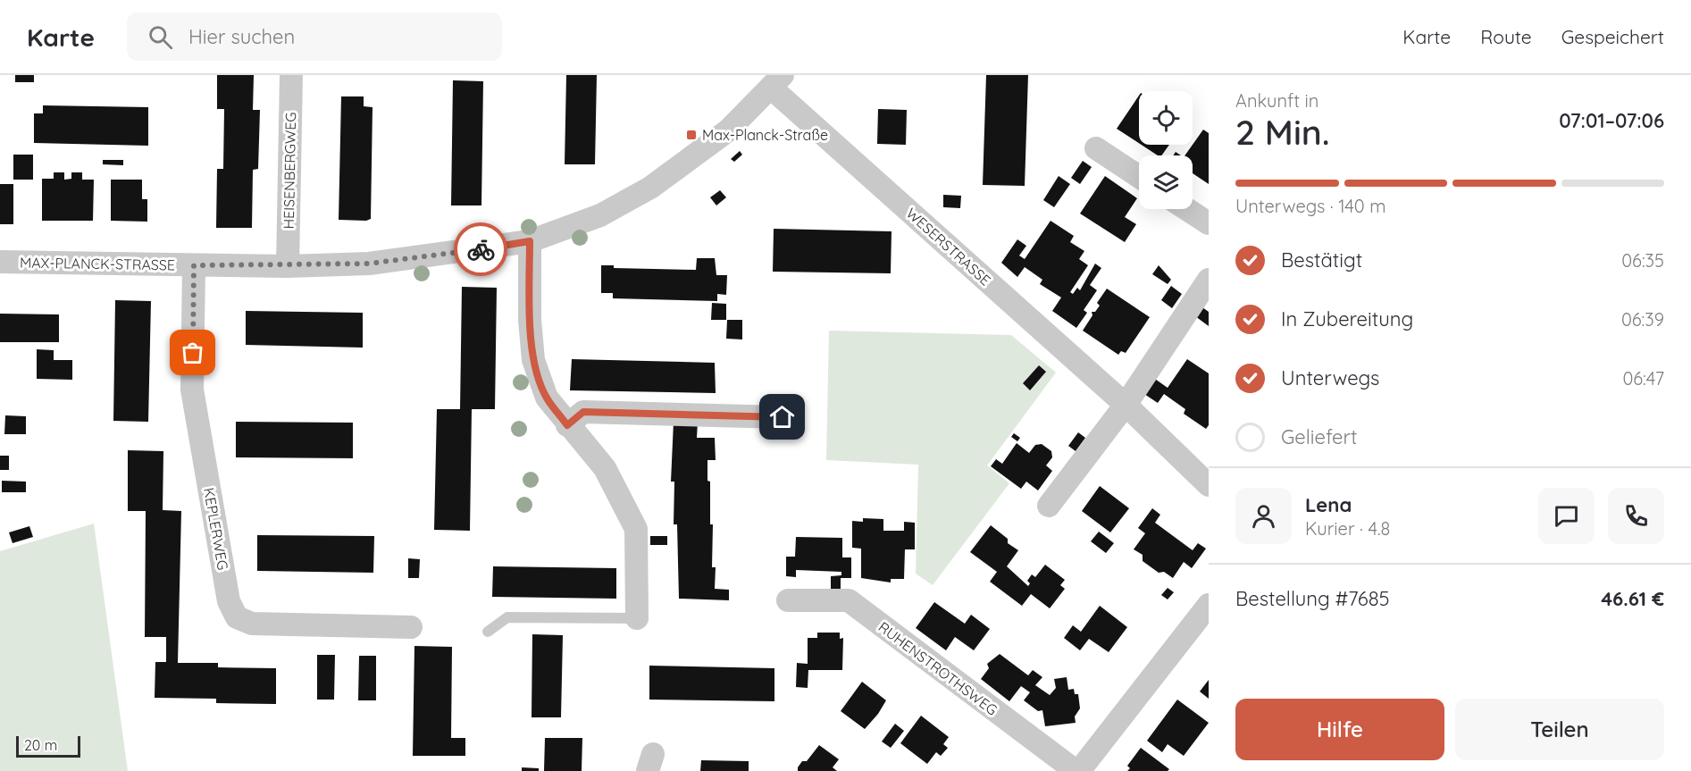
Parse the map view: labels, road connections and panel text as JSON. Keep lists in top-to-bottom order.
{
  "streets": {
    "street": [
      "HEISENBERGWEG",
      "WESERSTRASSE",
      "MAX-PLANCK-STRASSE",
      "KEPLERWEG",
      "RUHENSTROTHSWEG"
    ]
  },
  "crossings": [
    ["HEISENBERGWEG", "MAX-PLANCK-STRASSE"],
    ["WESERSTRASSE", "MAX-PLANCK-STRASSE"],
    ["MAX-PLANCK-STRASSE", "KEPLERWEG"]
  ],
  "places": {
    "transit": ["Max-Planck-Straße"]
  },
  "scale_bar": "20 m",
  "page": {
    "header": "Karte",
    "search": "Hier suchen",
    "nav": ["Karte", "Route", "Gespeichert"],
    "heading": ["2 Min.", "Ankunft in", "07:01–07:06"],
    "panel": [
      "Lena",
      "Kurier · 4.8",
      "Bestellung #7685",
      "46.61 €"
    ],
    "bar": "Unterwegs · 140 m",
    "list": [
      ["Bestätigt", "06:35"],
      ["In Zubereitung", "06:39"],
      ["Unterwegs", "06:47"],
      "Geliefert"
    ],
    "buttons": ["Hilfe", "Teilen"],
    "scale": "20 m"
  }
}
